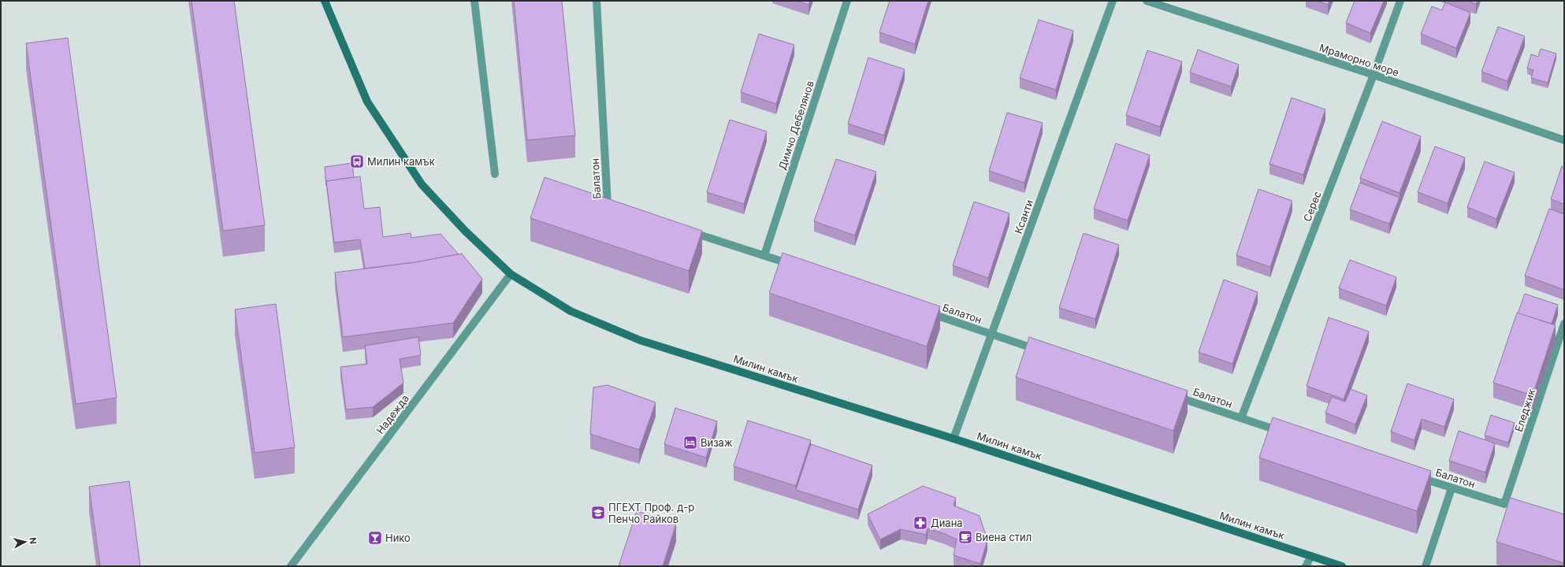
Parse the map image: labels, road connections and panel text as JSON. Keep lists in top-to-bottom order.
{
  "streets": {
    "street": [
      "Мраморно море",
      "Димчо Дебелянов",
      "Балатон",
      "Серес",
      "Ксанти",
      "Милин камък",
      "Еледжик",
      "Надежда"
    ]
  },
  "crossings": [
    ["Мраморно море", "Серес"],
    ["Балатон", "Серес"],
    ["Балатон", "Ксанти"],
    ["Балатон", "Еледжик"],
    ["Ксанти", "Милин камък"],
    ["Милин камък", "Надежда"]
  ],
  "places": {
    "bus stop": ["Милин камък"],
    "hotel": ["Визаж"],
    "school or university": ["ПГЕХТ Проф. д-р Пенчо Райков"],
    "pharmacy": ["Диана"],
    "cafe": ["Виена стил"],
    "bar": ["Нико"]
  },
  "north": "right"
}
